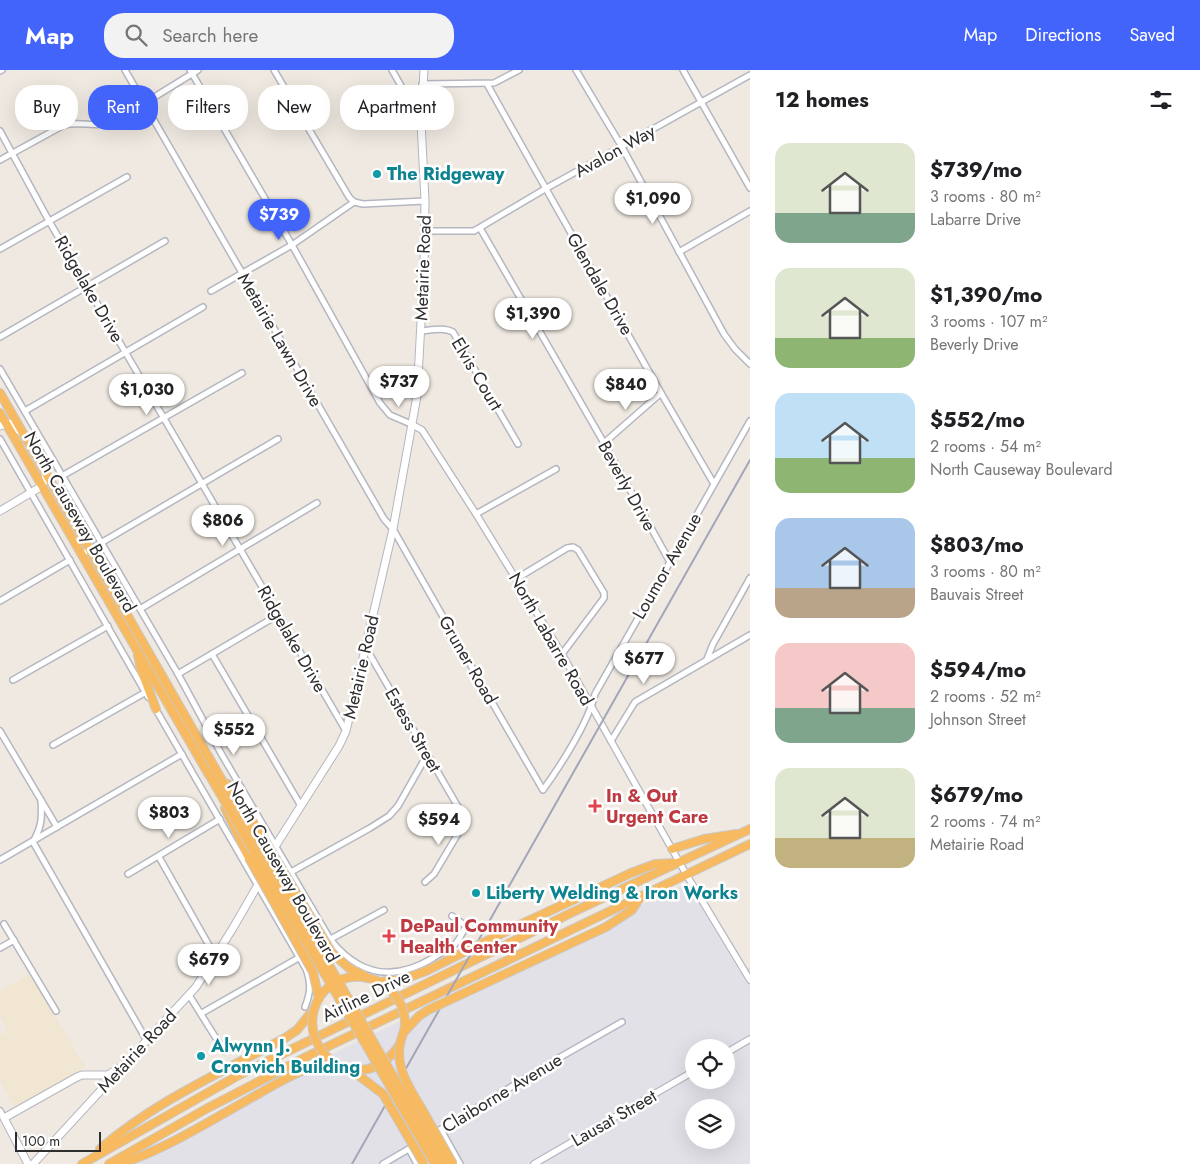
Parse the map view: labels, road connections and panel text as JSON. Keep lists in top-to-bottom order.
{
  "streets": {
    "highway": ["North Causeway Boulevard", "Airline Drive"],
    "main road": ["Metairie Road"],
    "street": [
      "Avalon Way",
      "Glendale Drive",
      "Ridgelake Drive",
      "Metairie Lawn Drive",
      "Elvis Court",
      "Beverly Drive",
      "Loumor Avenue",
      "North Labarre Road",
      "Gruner Road",
      "Estess Street",
      "Claiborne Avenue",
      "Lausat Street"
    ]
  },
  "crossings": [
    ["Avalon Way", "Glendale Drive"],
    ["Avalon Way", "Beverly Drive"],
    ["Metairie Road", "Ridgelake Drive"],
    ["Metairie Road", "Metairie Lawn Drive"],
    ["Metairie Road", "Elvis Court"],
    ["Metairie Road", "North Causeway Boulevard"],
    ["Metairie Road", "North Labarre Road"],
    ["Metairie Road", "Gruner Road"],
    ["Metairie Road", "Estess Street"],
    ["Glendale Drive", "Loumor Avenue"],
    ["Metairie Lawn Drive", "Gruner Road"],
    ["Beverly Drive", "Loumor Avenue"],
    ["Loumor Avenue", "North Labarre Road"],
    ["Loumor Avenue", "Gruner Road"],
    ["North Labarre Road", "Airline Drive"]
  ],
  "places": {
    "other": ["The Ridgeway", "Liberty Welding & Iron Works", "Alwynn J. Cronvich Building"],
    "health": ["In & Out Urgent Care", "DePaul Community Health Center"]
  },
  "scale_bar": "100 m",
  "page": {
    "header": "Map",
    "search": "Search here",
    "nav": ["Map", "Directions", "Saved"],
    "heading": "12 homes",
    "chip": [
      "Buy",
      "Rent",
      "Filters",
      "New",
      "Apartment"
    ],
    "list": [
      {
        "name": "$739/mo",
        "note": "3 rooms · 80 m² · Labarre Drive"
      },
      {
        "name": "$1,390/mo",
        "note": "3 rooms · 107 m² · Beverly Drive"
      },
      {
        "name": "$552/mo",
        "note": "2 rooms · 54 m² · North Causeway Boulevard"
      },
      {
        "name": "$803/mo",
        "note": "3 rooms · 80 m² · Bauvais Street"
      },
      {
        "name": "$594/mo",
        "note": "2 rooms · 52 m² · Johnson Street"
      },
      {
        "name": "$679/mo",
        "note": "2 rooms · 74 m² · Metairie Road"
      }
    ],
    "price": [
      "$1,090",
      "$739",
      "$1,390",
      "$737",
      "$840",
      "$1,030",
      "$806",
      "$677",
      "$552",
      "$803",
      "$594",
      "$679"
    ],
    "scale": "100 m"
  }
}
